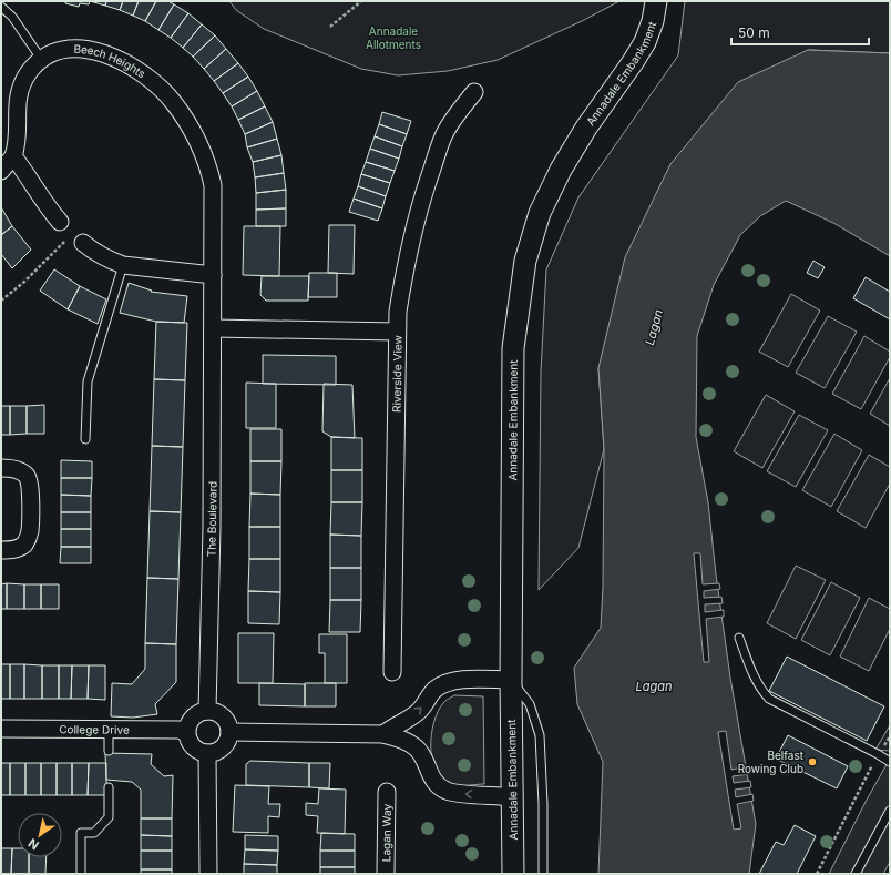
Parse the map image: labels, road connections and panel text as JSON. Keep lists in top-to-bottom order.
{
  "streets": {
    "street": [
      "Beech Heights",
      "Annadale Embankment",
      "Riverside View",
      "The Boulevard",
      "College Drive",
      "Lagan Way"
    ]
  },
  "crossings": [
    ["Beech Heights", "The Boulevard"],
    ["The Boulevard", "College Drive"]
  ],
  "water": ["Lagan"],
  "parks": ["Annadale Allotments"],
  "places": ["Belfast Rowing Club"],
  "scale_bar": "50 m",
  "north": "bottom left"
}
